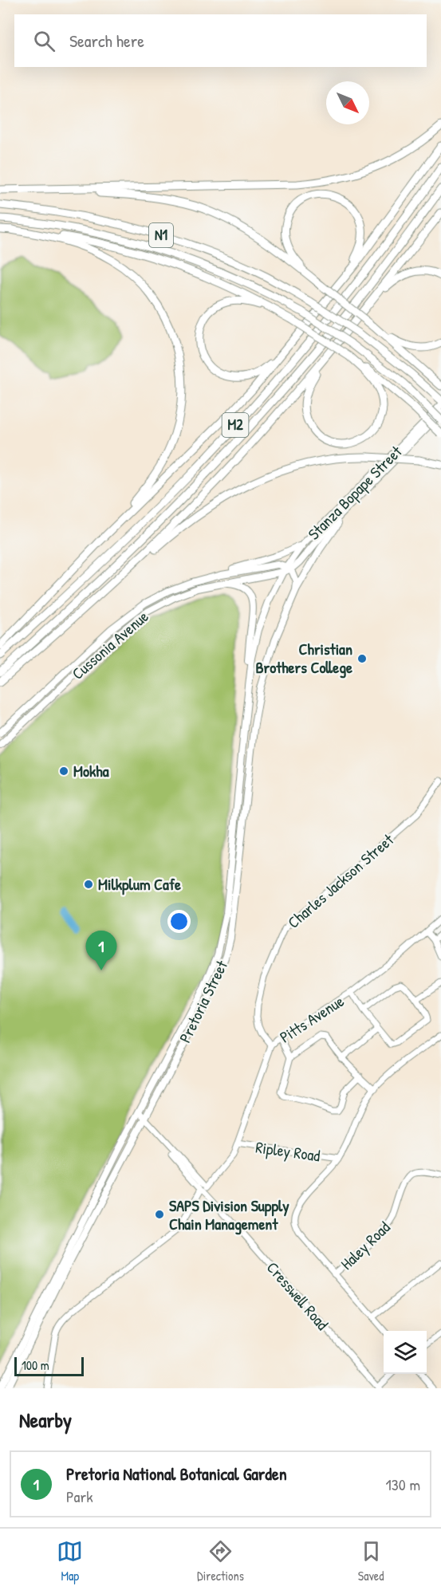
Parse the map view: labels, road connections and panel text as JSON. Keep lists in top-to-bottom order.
{
  "streets": {
    "highway": ["N1", "M2"],
    "main road": ["Stanza Bopape Street", "Cussonia Avenue", "Pretoria Street"],
    "street": [
      "Charles Jackson Street",
      "Pitts Avenue",
      "Ripley Road",
      "Haley Road",
      "Cresswell Road"
    ]
  },
  "crossings": [
    ["Stanza Bopape Street", "Cussonia Avenue"],
    ["Stanza Bopape Street", "Pretoria Street"],
    ["Charles Jackson Street", "Pitts Avenue"],
    ["Pretoria Street", "Cresswell Road"],
    ["Pitts Avenue", "Ripley Road"],
    ["Pitts Avenue", "Cresswell Road"]
  ],
  "places": [
    "Christian Brothers College",
    "Mokha",
    "Milkplum Cafe",
    "SAPS Division Supply Chain Management"
  ],
  "scale_bar": "100 m",
  "north": "bottom right",
  "page": {
    "search": "Search here",
    "pins": "1",
    "scale": "100 m",
    "heading": "Nearby",
    "list": [
      {
        "mark": "1",
        "name": "Pretoria National Botanical Garden",
        "note": "Park",
        "value": "130 m"
      }
    ],
    "nav": ["Map", "Directions", "Saved"]
  }
}
